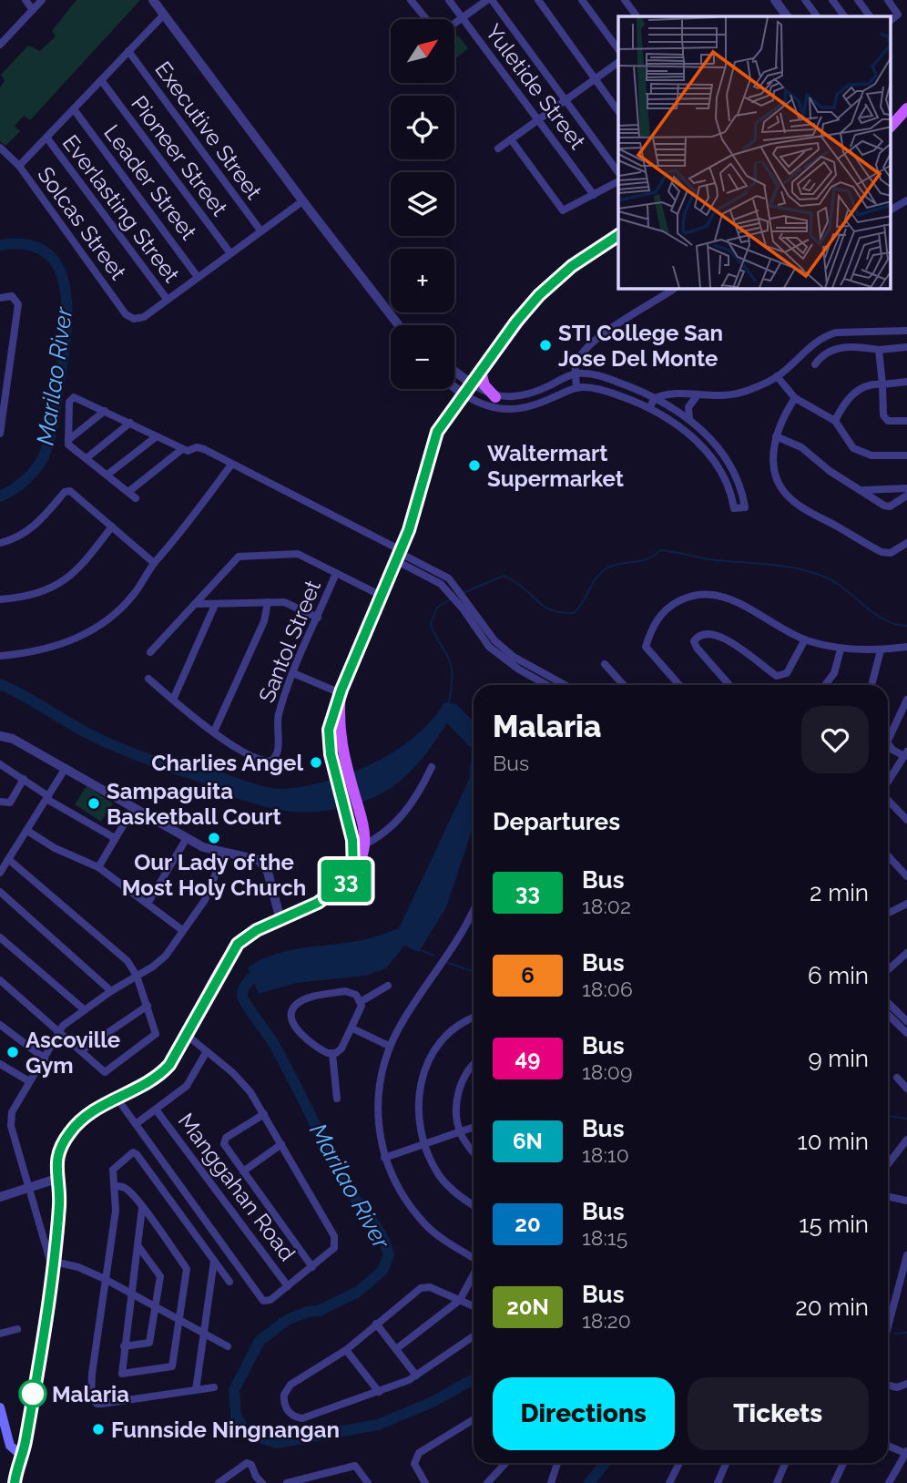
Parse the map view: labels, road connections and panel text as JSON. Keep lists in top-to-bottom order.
{
  "streets": {
    "street": [
      "Yuletide Street",
      "Executive Street",
      "Pioneer Street",
      "Leader Street",
      "Everlasting Street",
      "Solcas Street",
      "Santol Street",
      "Manggahan Road"
    ]
  },
  "crossings": [
    ["Everlasting Street", "Solcas Street"]
  ],
  "water": ["Marilao River"],
  "places": [
    "STI College San Jose Del Monte",
    "Waltermart Supermarket",
    "Charlies Angel",
    "Sampaguita Basketball Court",
    "Our Lady of the Most Holy Church",
    "Ascoville Gym",
    "Malaria",
    "Funnside Ningnangan"
  ],
  "lines": ["bus line 33"],
  "north": "top right",
  "page": {
    "on_map": "33",
    "map_buttons": ["+", "−"],
    "heading": [
      ["Malaria", "Bus"],
      "Departures"
    ],
    "list": [
      {
        "mark": "33",
        "name": "Bus",
        "note": "18:02",
        "value": "2 min"
      },
      {
        "mark": "6",
        "name": "Bus",
        "note": "18:06",
        "value": "6 min"
      },
      {
        "mark": "49",
        "name": "Bus",
        "note": "18:09",
        "value": "9 min"
      },
      {
        "mark": "6N",
        "name": "Bus",
        "note": "18:10",
        "value": "10 min"
      },
      {
        "mark": "20",
        "name": "Bus",
        "note": "18:15",
        "value": "15 min"
      },
      {
        "mark": "20N",
        "name": "Bus",
        "note": "18:20",
        "value": "20 min"
      }
    ],
    "buttons": ["Directions", "Tickets"]
  }
}
